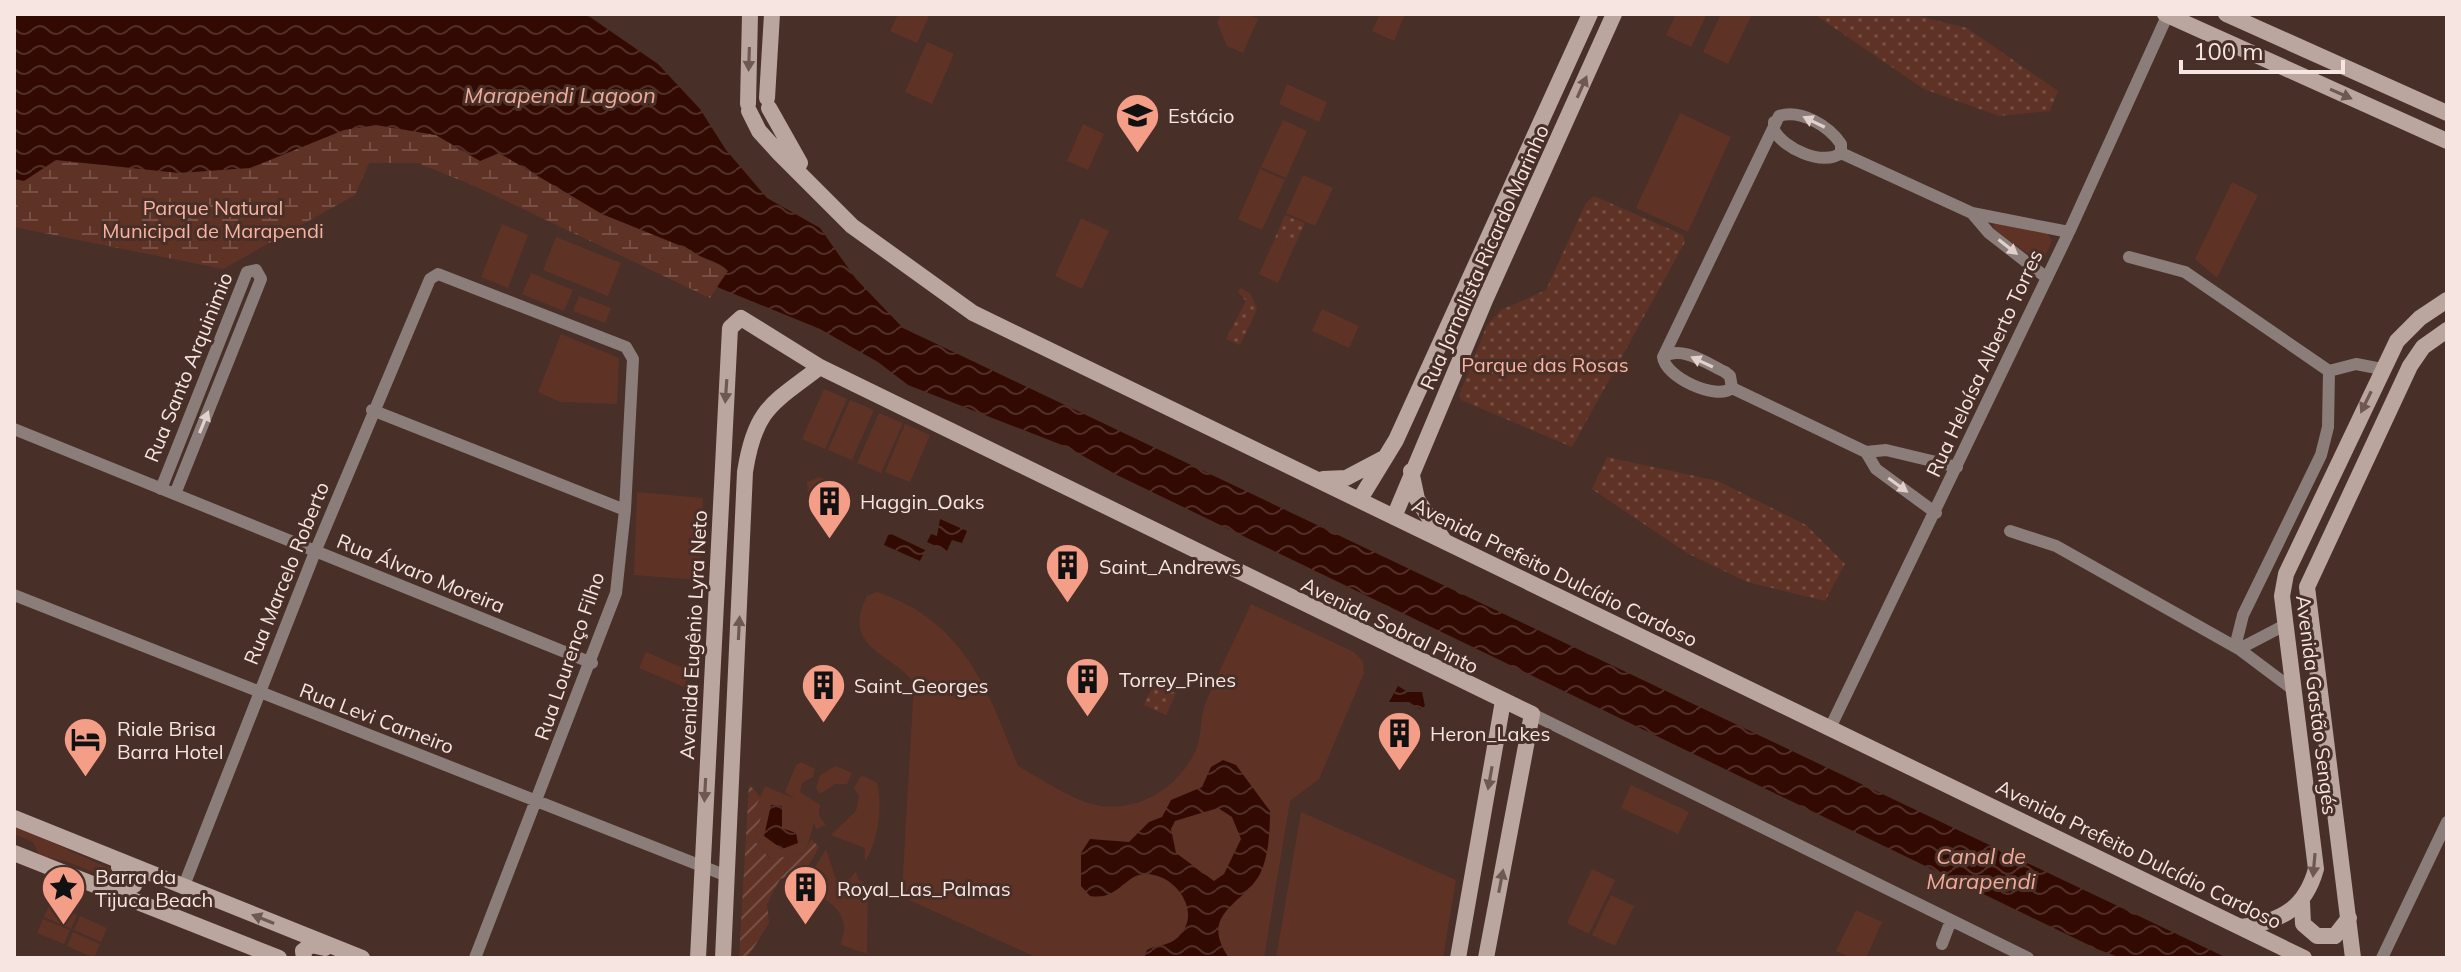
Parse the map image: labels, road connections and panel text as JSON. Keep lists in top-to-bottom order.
{
  "streets": {
    "street": [
      "Rua Jornalista Ricardo Marinho",
      "Rua Heloísa Alberto Torres",
      "Rua Santo Arquinimio",
      "Avenida Prefeito Dulcídio Cardoso",
      "Rua Marcelo Roberto",
      "Rua Álvaro Moreira",
      "Avenida Sobral Pinto",
      "Avenida Eugênio Lyra Neto",
      "Rua Lourenço Filho",
      "Avenida Gastão Sengés",
      "Rua Levi Carneiro"
    ]
  },
  "crossings": [
    ["Rua Jornalista Ricardo Marinho", "Avenida Prefeito Dulcídio Cardoso"],
    ["Rua Heloísa Alberto Torres", "Avenida Prefeito Dulcídio Cardoso"],
    ["Rua Santo Arquinimio", "Rua Álvaro Moreira"],
    ["Rua Marcelo Roberto", "Rua Álvaro Moreira"],
    ["Rua Marcelo Roberto", "Rua Lourenço Filho"],
    ["Rua Marcelo Roberto", "Rua Levi Carneiro"],
    ["Rua Álvaro Moreira", "Rua Lourenço Filho"],
    ["Avenida Sobral Pinto", "Avenida Eugênio Lyra Neto"],
    ["Avenida Eugênio Lyra Neto", "Rua Levi Carneiro"],
    ["Rua Lourenço Filho", "Rua Levi Carneiro"]
  ],
  "water": ["Marapendi Lagoon", "Canal de Marapendi"],
  "parks": ["Parque Natural Municipal de Marapendi", "Parque das Rosas"],
  "places": {
    "school or university": ["Estácio"],
    "building": [
      "Haggin_Oaks",
      "Saint_Andrews",
      "Torrey_Pines",
      "Saint_Georges",
      "Heron_Lakes",
      "Royal_Las_Palmas"
    ],
    "hotel": ["Riale Brisa Barra Hotel"],
    "place": ["Barra da Tijuca Beach"]
  },
  "scale_bar": "100 m"
}
